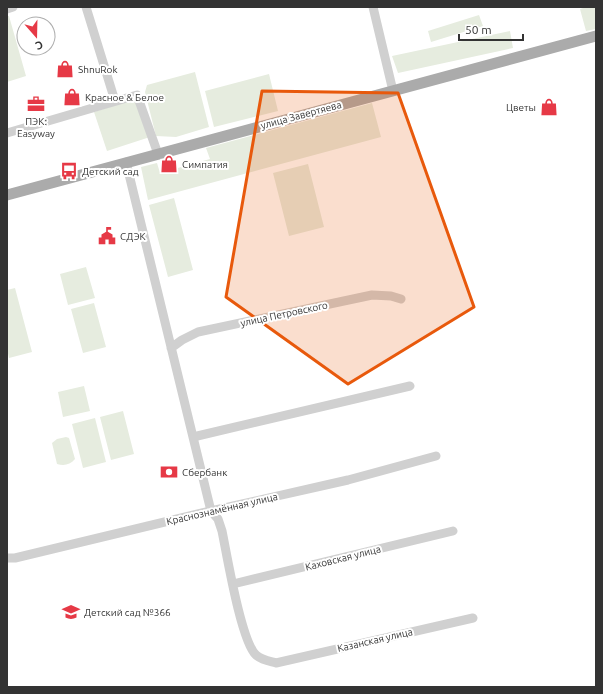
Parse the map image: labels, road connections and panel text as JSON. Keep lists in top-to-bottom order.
{
  "streets": {
    "main road": ["улица Завертяева"],
    "street": [
      "улица Петровского",
      "Краснознамённая улица",
      "Каховская улица",
      "Казанская улица"
    ]
  },
  "crossings": [
    ["Каховская улица", "Казанская улица"]
  ],
  "places": {
    "shop": [
      "ShnuRok",
      "Красное & Белое",
      "Цветы",
      "Симпатия"
    ],
    "office": ["ПЭК: Easyway"],
    "bus stop": ["Детский сад"],
    "public building": ["СДЭК"],
    "bank": ["Сбербанк"],
    "school or university": ["Детский сад №366"]
  },
  "scale_bar": "50 m",
  "north": "bottom"
}
